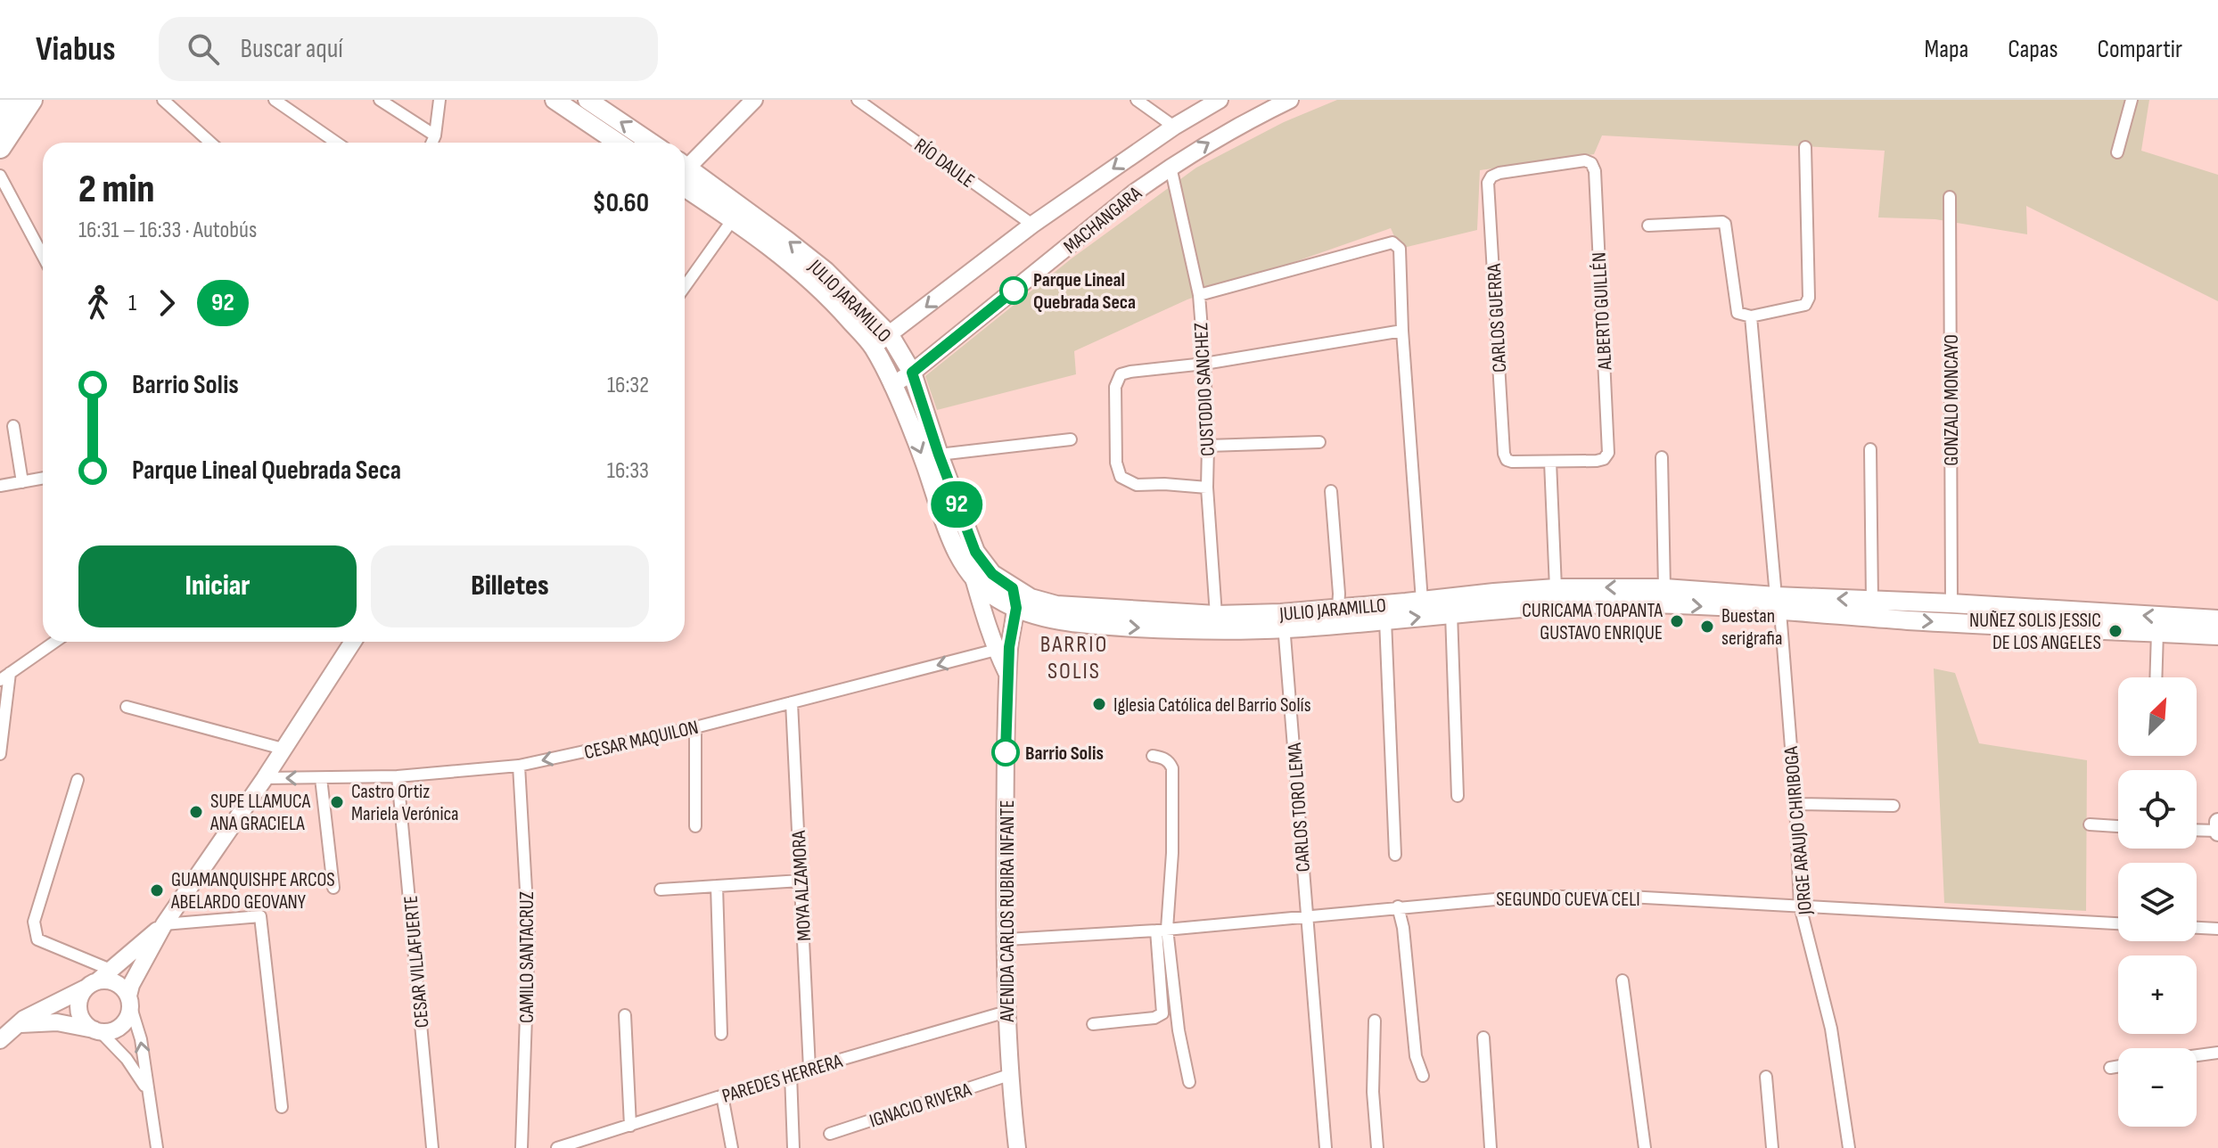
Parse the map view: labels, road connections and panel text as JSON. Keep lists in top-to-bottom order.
{
  "streets": {
    "main road": ["JULIO JARAMILLO"],
    "street": [
      "RÍO DAULE",
      "MACHANGARA",
      "ALBERTO GUILLÉN",
      "CARLOS GUERRA",
      "CUSTODIO SANCHEZ",
      "GONZALO MONCAYO",
      "CESAR MAQUILON",
      "CARLOS TORO LEMA",
      "JORGE ARAUJO CHIRIBOGA",
      "MOYA ALZAMORA",
      "SEGUNDO CUEVA CELI",
      "AVENIDA CARLOS RUBIRA INFANTE",
      "CAMILO SANTACRUZ",
      "CESAR VILLAFUERTE",
      "PAREDES HERRERA",
      "IGNACIO RIVERA"
    ]
  },
  "crossings": [
    ["RÍO DAULE", "MACHANGARA"],
    ["MACHANGARA", "JULIO JARAMILLO"],
    ["MACHANGARA", "CUSTODIO SANCHEZ"],
    ["JULIO JARAMILLO", "CUSTODIO SANCHEZ"],
    ["JULIO JARAMILLO", "GONZALO MONCAYO"],
    ["JULIO JARAMILLO", "CARLOS TORO LEMA"],
    ["JULIO JARAMILLO", "JORGE ARAUJO CHIRIBOGA"],
    ["JULIO JARAMILLO", "AVENIDA CARLOS RUBIRA INFANTE"],
    ["ALBERTO GUILLÉN", "CARLOS GUERRA"],
    ["CESAR MAQUILON", "MOYA ALZAMORA"],
    ["CESAR MAQUILON", "AVENIDA CARLOS RUBIRA INFANTE"],
    ["CESAR MAQUILON", "CAMILO SANTACRUZ"],
    ["CESAR MAQUILON", "CESAR VILLAFUERTE"],
    ["CARLOS TORO LEMA", "SEGUNDO CUEVA CELI"],
    ["JORGE ARAUJO CHIRIBOGA", "SEGUNDO CUEVA CELI"],
    ["MOYA ALZAMORA", "PAREDES HERRERA"],
    ["SEGUNDO CUEVA CELI", "AVENIDA CARLOS RUBIRA INFANTE"],
    ["AVENIDA CARLOS RUBIRA INFANTE", "PAREDES HERRERA"],
    ["AVENIDA CARLOS RUBIRA INFANTE", "IGNACIO RIVERA"]
  ],
  "one_way": ["CESAR MAQUILON"],
  "districts": ["BARRIO SOLIS"],
  "places": [
    "Parque Lineal Quebrada Seca",
    "CURICAMA TOAPANTA GUSTAVO ENRIQUE",
    "Buestan serigrafia",
    "NUÑEZ SOLIS JESSIC DE LOS ANGELES",
    "Iglesia Católica del Barrio Solís",
    "Barrio Solis",
    "Castro Ortiz Mariela Verónica",
    "SUPE LLAMUCA ANA GRACIELA",
    "GUAMANQUISHPE ARCOS ABELARDO GEOVANY"
  ],
  "lines": ["bus line 92"],
  "north": "top right",
  "page": {
    "header": "Viabus",
    "search": "Buscar aquí",
    "nav": ["Mapa", "Capas", "Compartir"],
    "on_map": "92",
    "heading": ["2 min", "16:31 – 16:33 · Autobús", "$0.60"],
    "legs": ["1", "92"],
    "list": [
      {
        "name": "Barrio Solis",
        "value": "16:32"
      },
      {
        "name": "Parque Lineal Quebrada Seca",
        "value": "16:33"
      }
    ],
    "buttons": ["Iniciar", "Billetes"],
    "map_buttons": ["+", "−"]
  }
}
